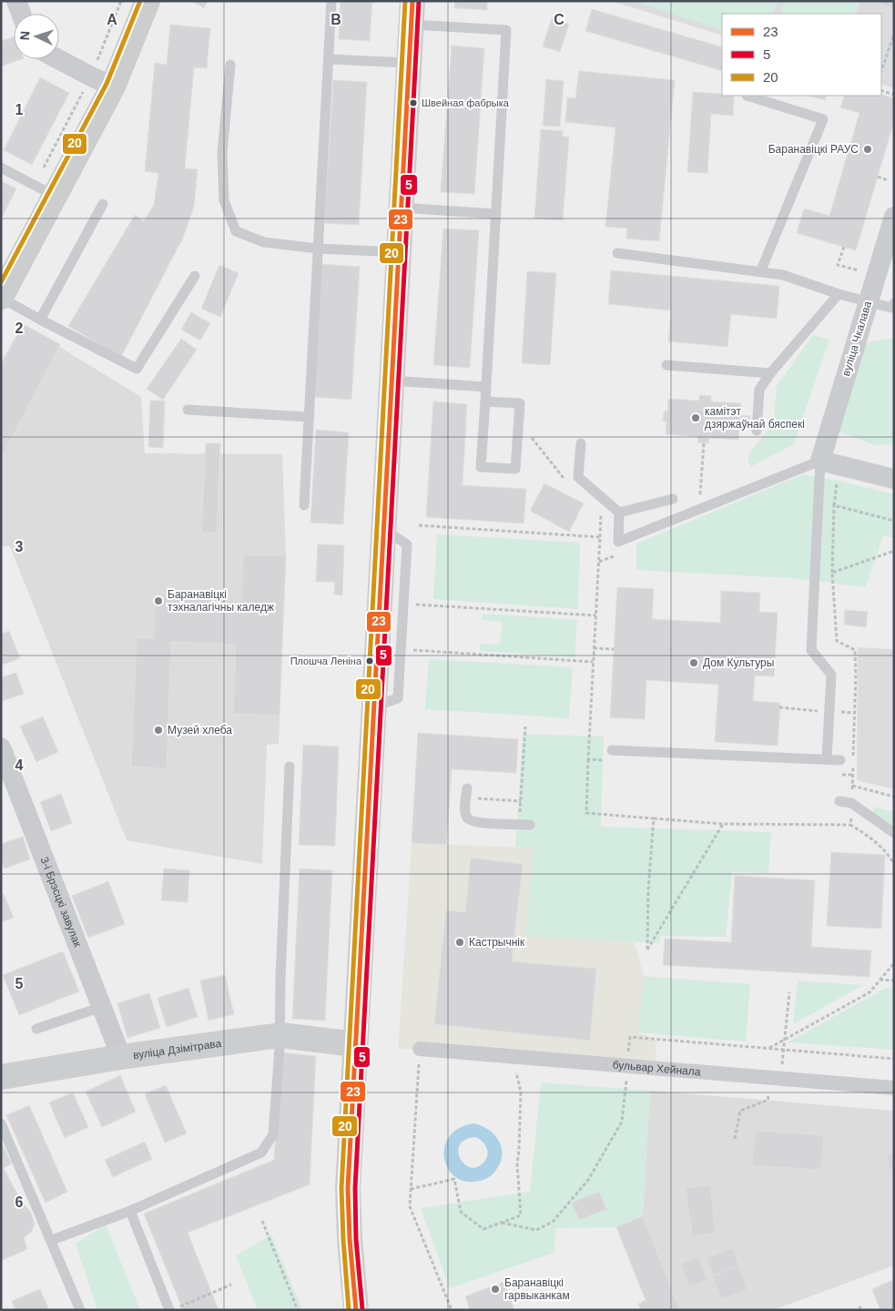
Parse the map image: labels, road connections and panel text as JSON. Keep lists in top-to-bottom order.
{
  "streets": {
    "main road": ["вуліца Дзімітрава"],
    "street": ["вуліца Чкалава", "3-і Брэсцкі завулак", "бульвар Хейнала"]
  },
  "crossings": [
    ["3-і Брэсцкі завулак", "вуліца Дзімітрава"]
  ],
  "places": [
    "Швейная фабрыка",
    "Баранавіцкі РАУС",
    "камітэт дзяржаўнай бяспекі",
    "Баранавіцкі тэхналагічны каледж",
    "Плошча Леніна",
    "Дом Культуры",
    "Музей хлеба",
    "Кастрычнік",
    "Баранавіцкі гарвыканкам"
  ],
  "lines": ["transit line 23", "transit line 5", "transit line 20"],
  "legend": ["23", "5", "20"],
  "north": "left",
  "grid": {
    "columns": ["A", "B", "C"],
    "rows": [
      "1",
      "2",
      "3",
      "4",
      "5",
      "6"
    ]
  }
}
